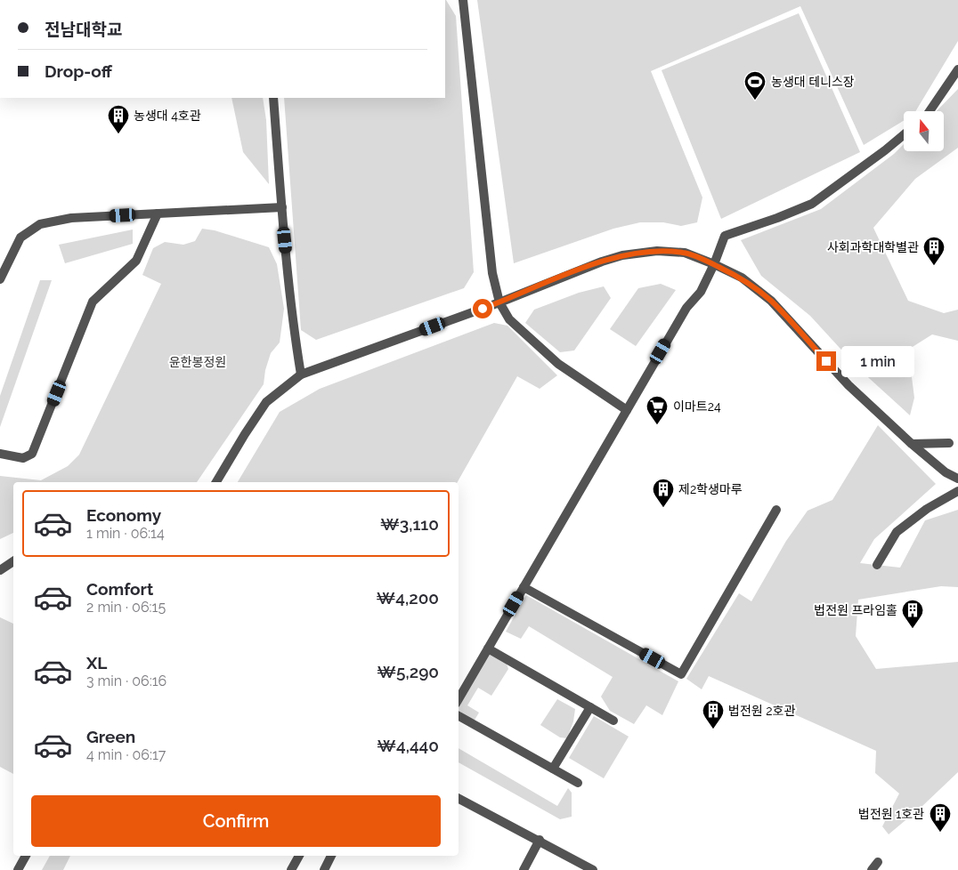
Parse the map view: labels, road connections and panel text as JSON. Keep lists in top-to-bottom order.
{
  "parks": ["윤한봉정원"],
  "places": {
    "sports": ["농생대 테니스장"],
    "building": [
      "농생대 4호관",
      "사회과학대학별관",
      "제2학생마루",
      "법전원 프라임홀",
      "법전원 2호관",
      "법전원 1호관"
    ],
    "supermarket": ["이마트24"]
  },
  "north": "top",
  "page": {
    "banner": ["전남대학교", "Drop-off"],
    "bubble": "1 min",
    "list": [
      {
        "name": "Economy",
        "note": "1 min · 06:14",
        "value": "₩3,110"
      },
      {
        "name": "Comfort",
        "note": "2 min · 06:15",
        "value": "₩4,200"
      },
      {
        "name": "XL",
        "note": "3 min · 06:16",
        "value": "₩5,290"
      },
      {
        "name": "Green",
        "note": "4 min · 06:17",
        "value": "₩4,440"
      }
    ],
    "buttons": "Confirm"
  }
}
